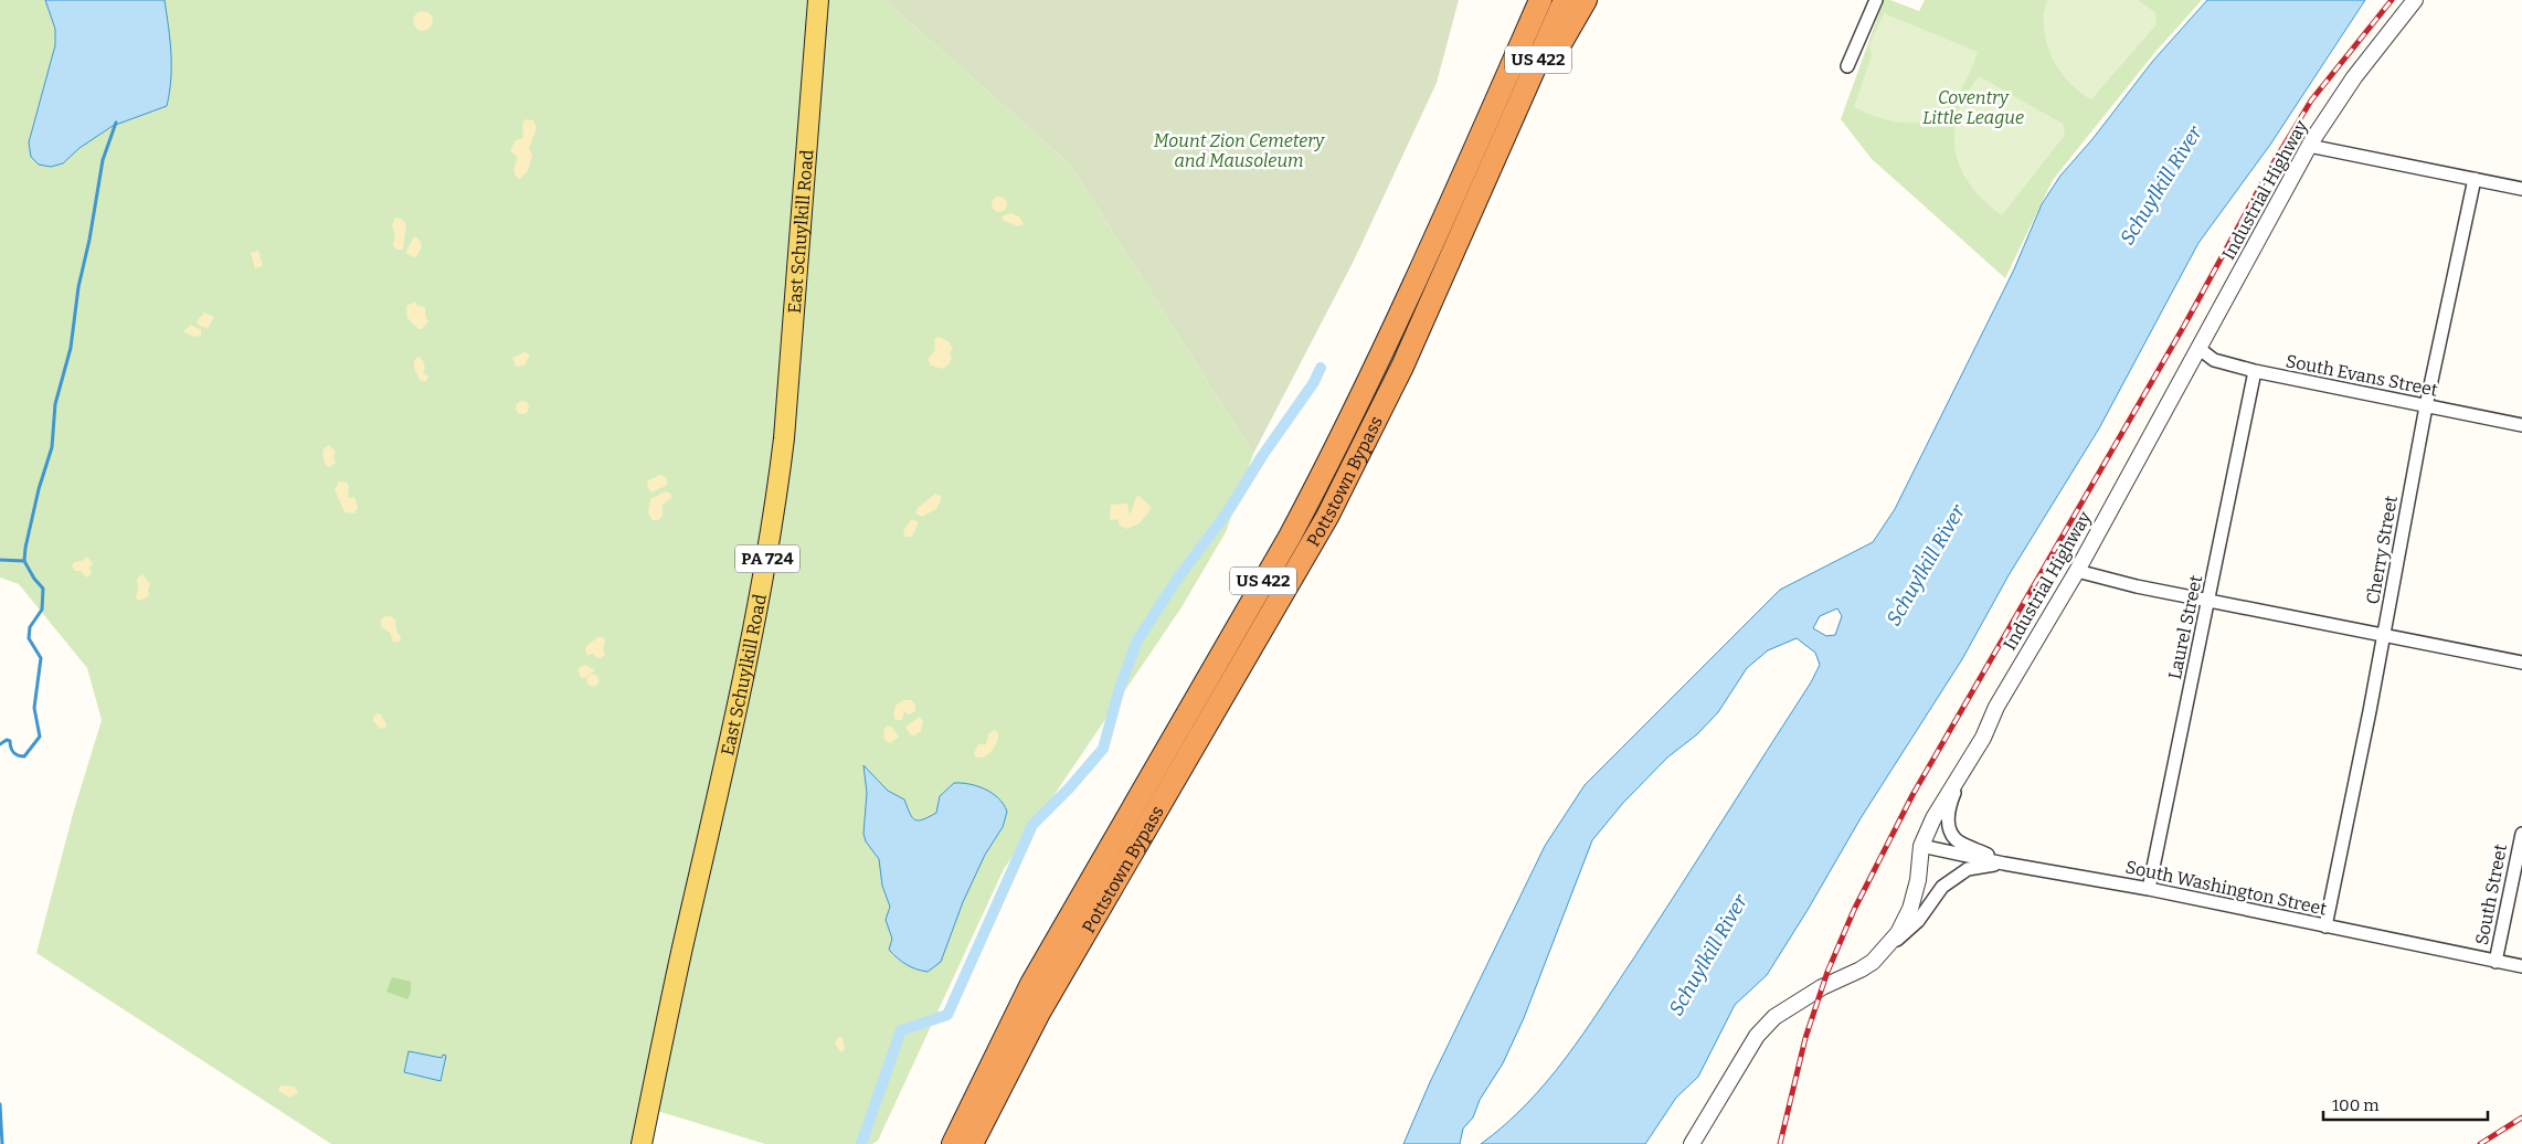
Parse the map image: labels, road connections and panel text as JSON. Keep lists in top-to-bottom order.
{
  "streets": {
    "highway": ["US 422", "Pottstown Bypass"],
    "main road": ["East Schuylkill Road", "PA 724"],
    "street": [
      "Industrial Highway",
      "South Evans Street",
      "Cherry Street",
      "Laurel Street",
      "South Washington Street",
      "South Street"
    ]
  },
  "crossings": [
    ["Industrial Highway", "South Evans Street"],
    ["Industrial Highway", "South Washington Street"],
    ["South Evans Street", "Cherry Street"],
    ["South Evans Street", "Laurel Street"],
    ["Cherry Street", "South Washington Street"],
    ["Laurel Street", "South Washington Street"],
    ["South Washington Street", "South Street"]
  ],
  "water": ["Schuylkill River"],
  "parks": ["Coventry Little League", "Mount Zion Cemetery and Mausoleum"],
  "scale_bar": "100 m"
}
